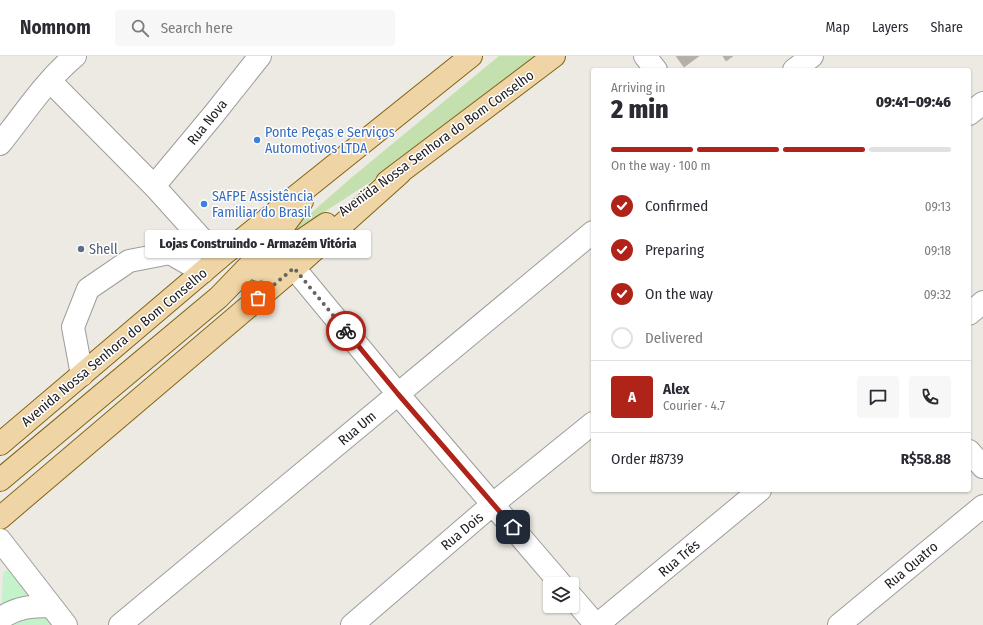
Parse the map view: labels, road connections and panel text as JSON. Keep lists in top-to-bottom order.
{
  "streets": {
    "main road": ["Avenida Nossa Senhora do Bom Conselho"],
    "street": [
      "Rua Nova",
      "Rua Um",
      "Rua Dois",
      "Rua Três",
      "Rua Quatro"
    ]
  },
  "places": [
    "Ponte Peças e Serviços Automotivos LTDA",
    "SAFPE Assistência Familiar do Brasil",
    "Shell",
    "Lojas Construindo - Armazém Vitória"
  ],
  "page": {
    "header": "Nomnom",
    "search": "Search here",
    "nav": ["Map", "Layers", "Share"],
    "heading": ["2 min", "Arriving in", "09:41–09:46"],
    "panel": [
      "Alex",
      "Courier · 4.7",
      "Order #8739",
      "R$58.88"
    ],
    "bar": "On the way · 100 m",
    "list": [
      ["Confirmed", "09:13"],
      ["Preparing", "09:18"],
      ["On the way", "09:32"],
      "Delivered"
    ],
    "bubble": "Lojas Construindo - Armazém Vitória",
    "round": "A"
  }
}
